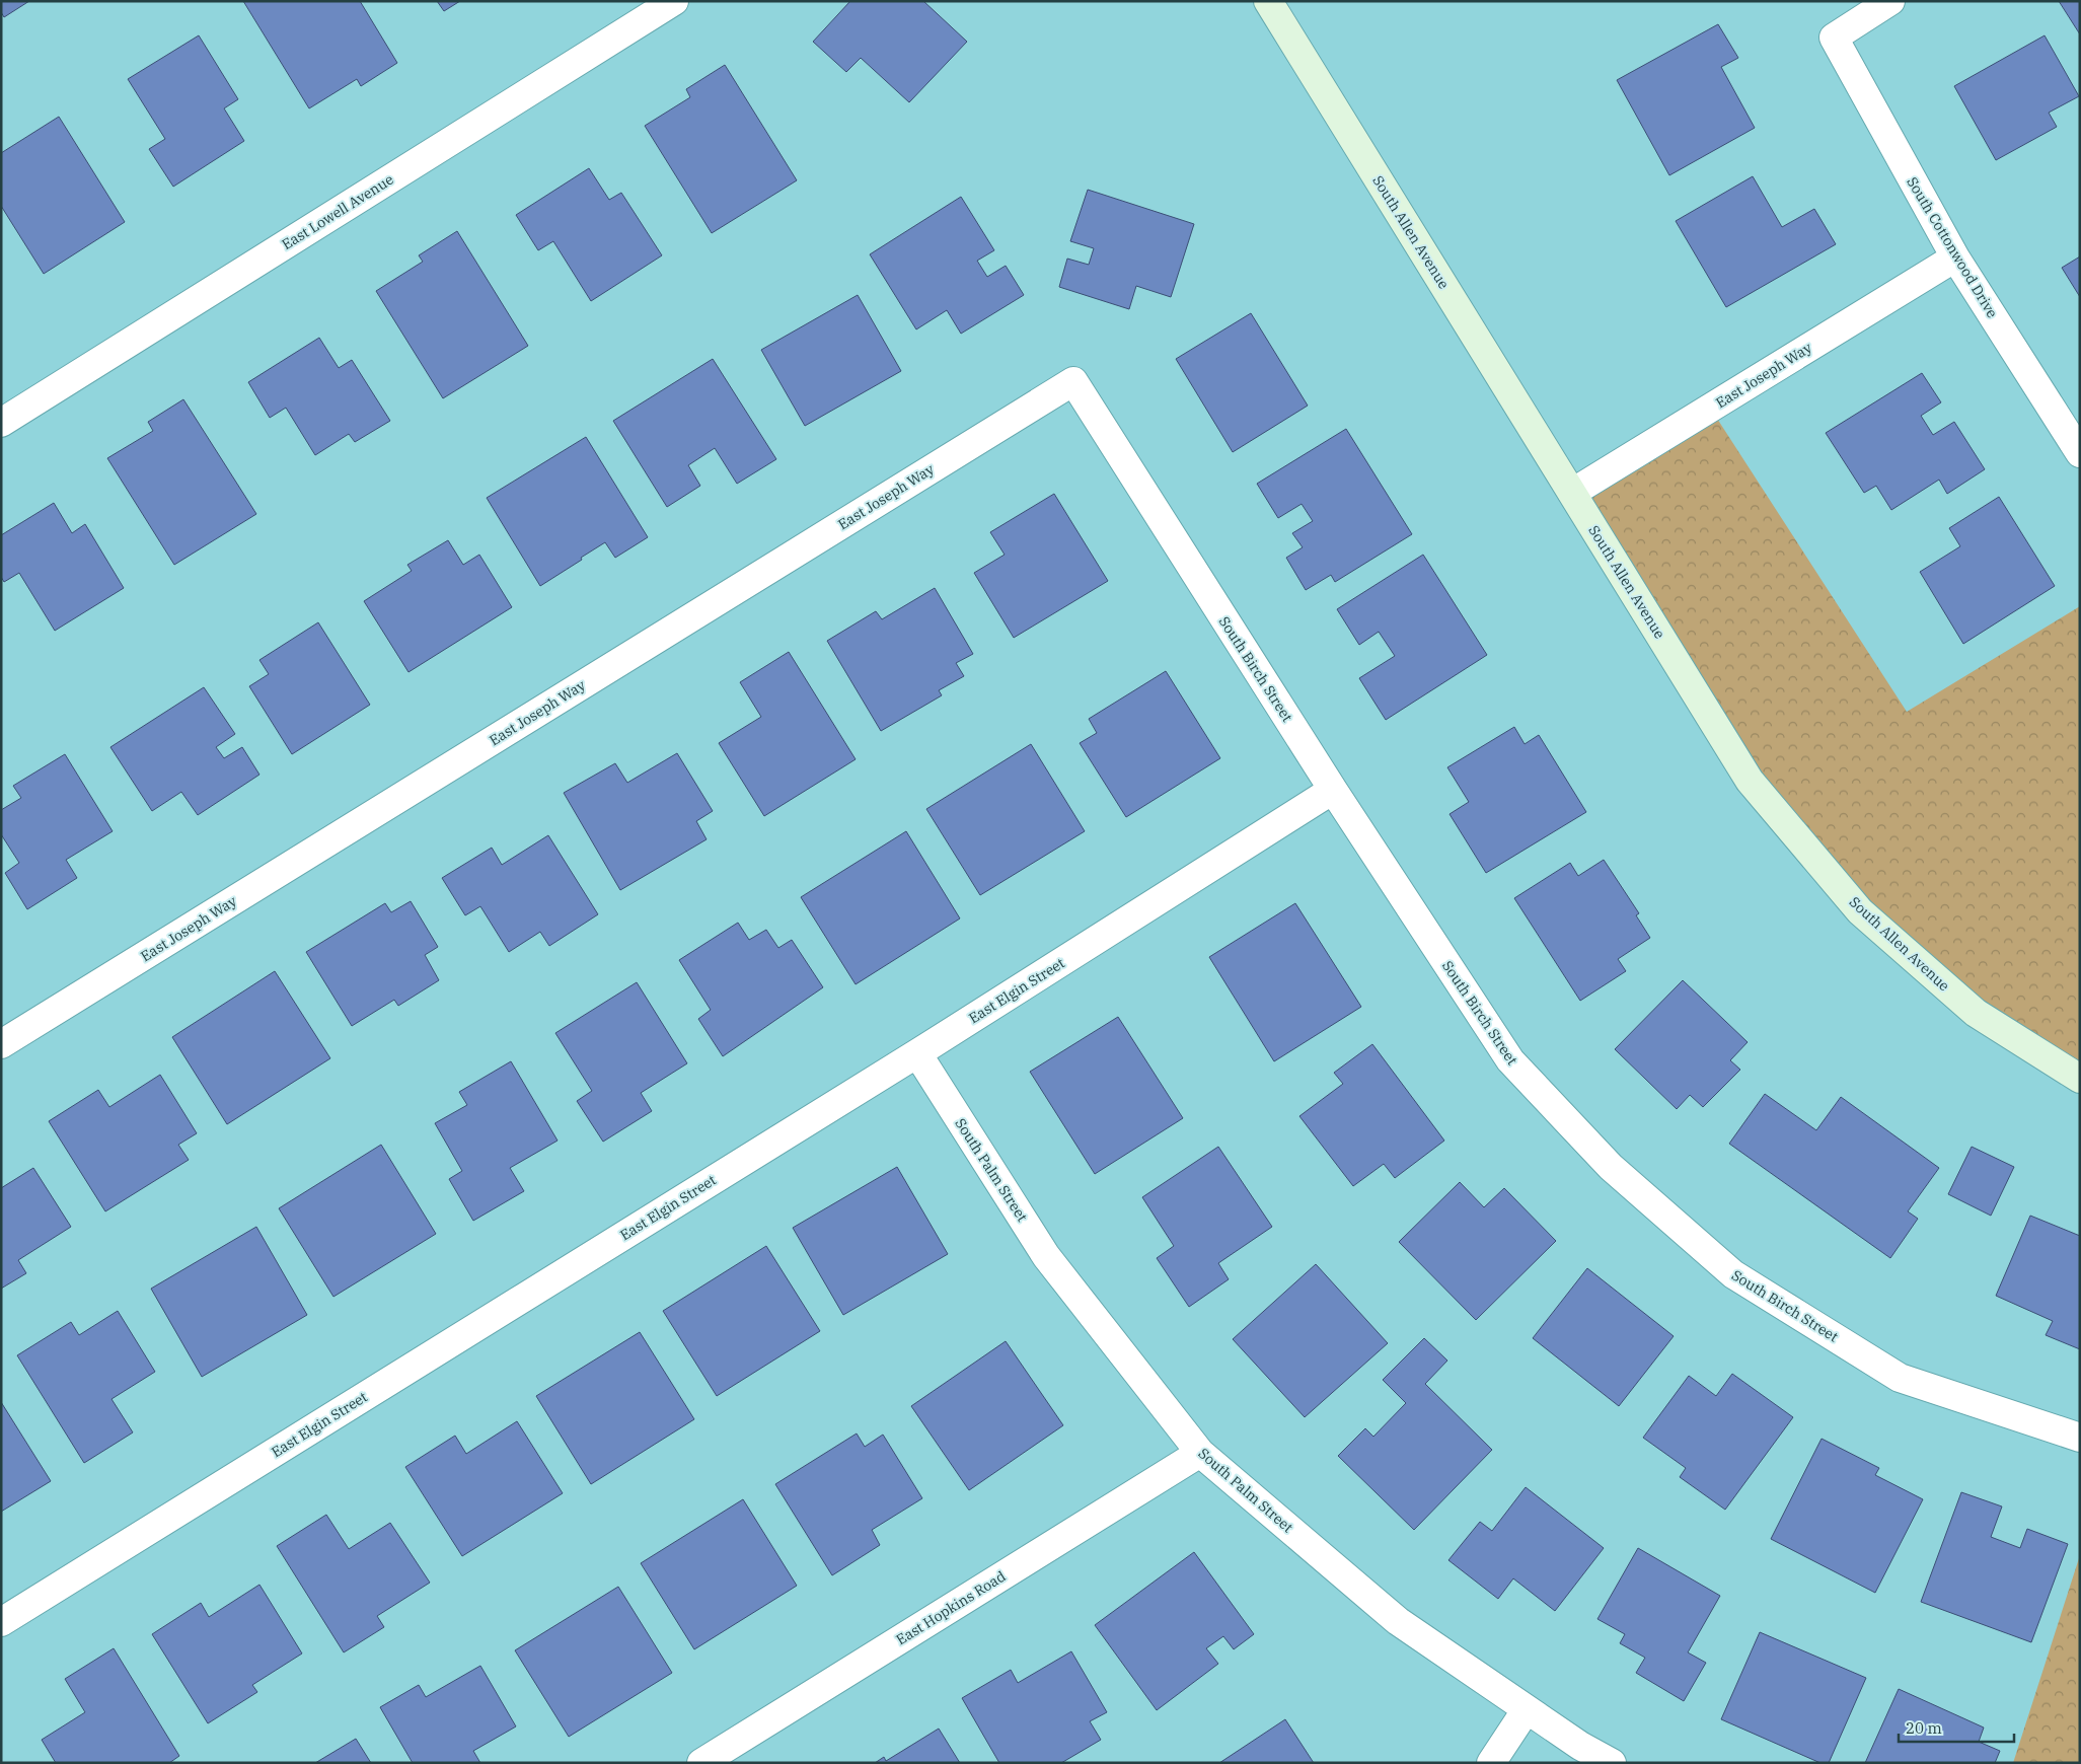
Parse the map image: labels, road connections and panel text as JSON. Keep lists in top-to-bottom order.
{
  "streets": {
    "street": [
      "East Lowell Avenue",
      "South Allen Avenue",
      "South Cottonwood Drive",
      "East Joseph Way",
      "South Birch Street",
      "East Elgin Street",
      "South Palm Street",
      "East Hopkins Road"
    ]
  },
  "crossings": [
    ["South Allen Avenue", "East Joseph Way"],
    ["South Cottonwood Drive", "East Joseph Way"],
    ["East Joseph Way", "South Birch Street"],
    ["South Birch Street", "East Elgin Street"],
    ["East Elgin Street", "South Palm Street"],
    ["South Palm Street", "East Hopkins Road"]
  ],
  "scale_bar": "20 m"
}
